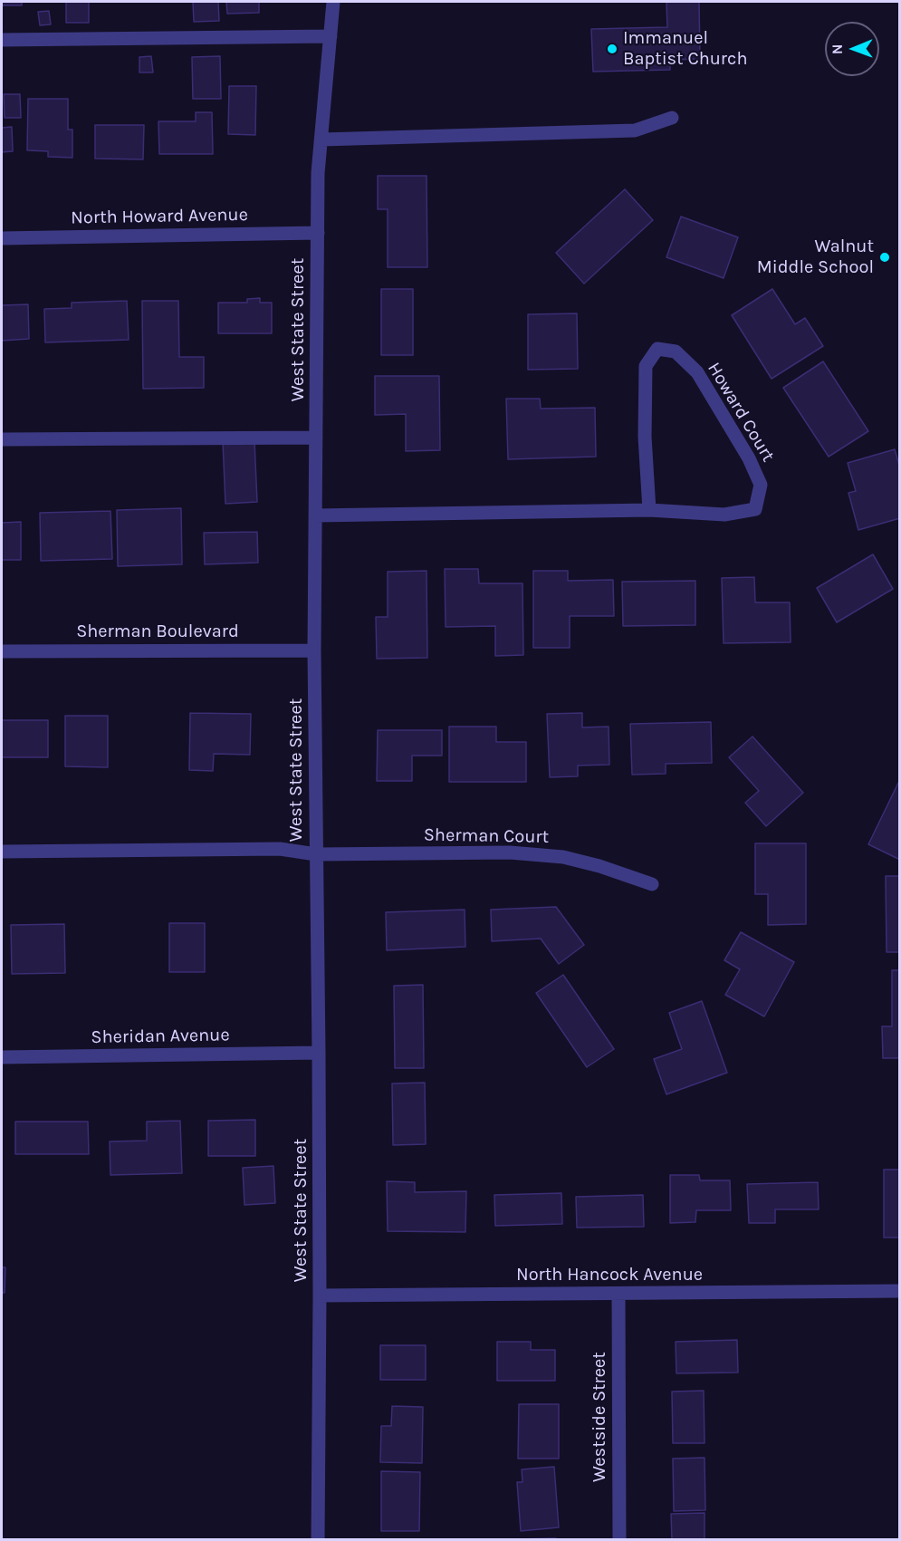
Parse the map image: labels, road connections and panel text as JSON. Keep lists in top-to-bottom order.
{
  "streets": {
    "street": [
      "North Howard Avenue",
      "West State Street",
      "Howard Court",
      "Sherman Boulevard",
      "Sherman Court",
      "Sheridan Avenue",
      "North Hancock Avenue",
      "Westside Street"
    ]
  },
  "crossings": [
    ["North Howard Avenue", "West State Street"],
    ["West State Street", "Howard Court"],
    ["West State Street", "Sherman Boulevard"],
    ["West State Street", "Sherman Court"],
    ["West State Street", "Sheridan Avenue"],
    ["West State Street", "North Hancock Avenue"],
    ["North Hancock Avenue", "Westside Street"]
  ],
  "places": ["Immanuel Baptist Church", "Walnut Middle School"],
  "north": "left"
}
